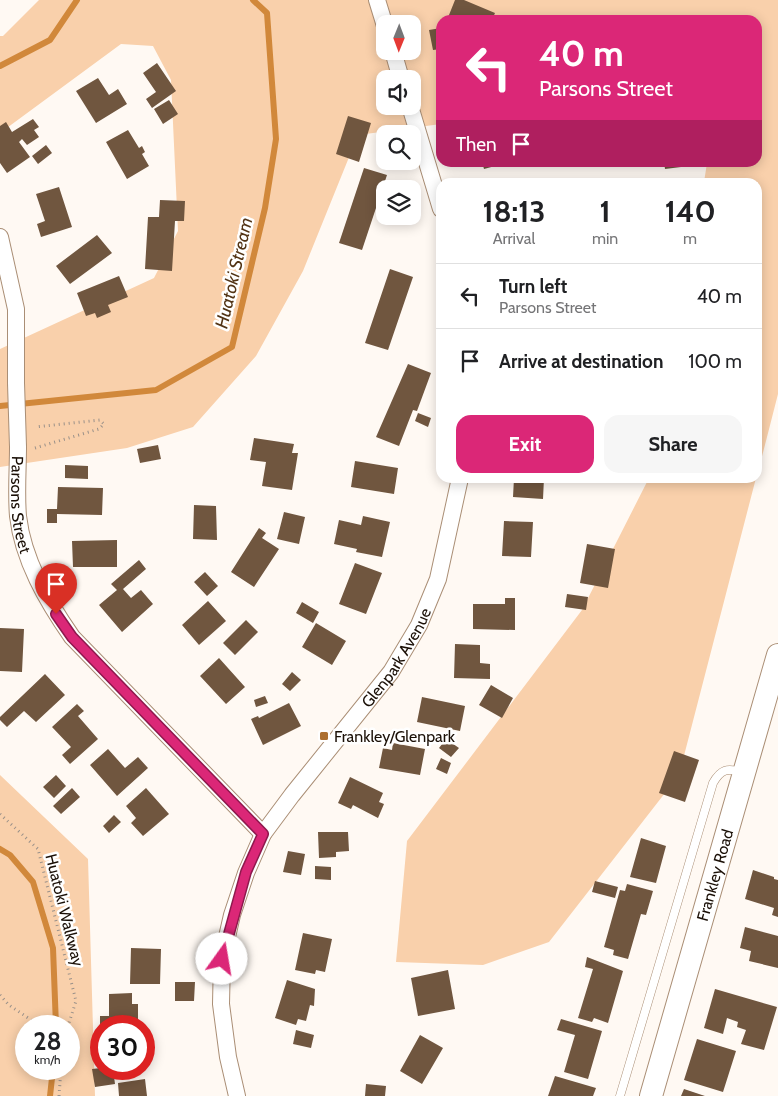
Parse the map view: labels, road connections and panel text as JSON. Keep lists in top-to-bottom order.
{
  "streets": {
    "street": ["Parsons Street", "Glenpark Avenue", "Frankley Road"],
    "path": ["Huatoki Walkway"]
  },
  "crossings": [
    ["Parsons Street", "Glenpark Avenue"]
  ],
  "water": ["Huatoki Stream"],
  "places": {
    "transit": ["Frankley/Glenpark"]
  },
  "north": "bottom",
  "page": {
    "turn": ["40 m", "Parsons Street"],
    "then": "Then",
    "eta": [
      "18:13",
      "Arrival",
      "1",
      "min",
      "140",
      "m"
    ],
    "list": [
      {
        "name": "Turn left",
        "note": "Parsons Street",
        "value": "40 m"
      },
      {
        "name": "Arrive at destination",
        "value": "100 m"
      }
    ],
    "buttons": ["Exit", "Share"],
    "speed": "28 km/h",
    "limit": "30"
  }
}
